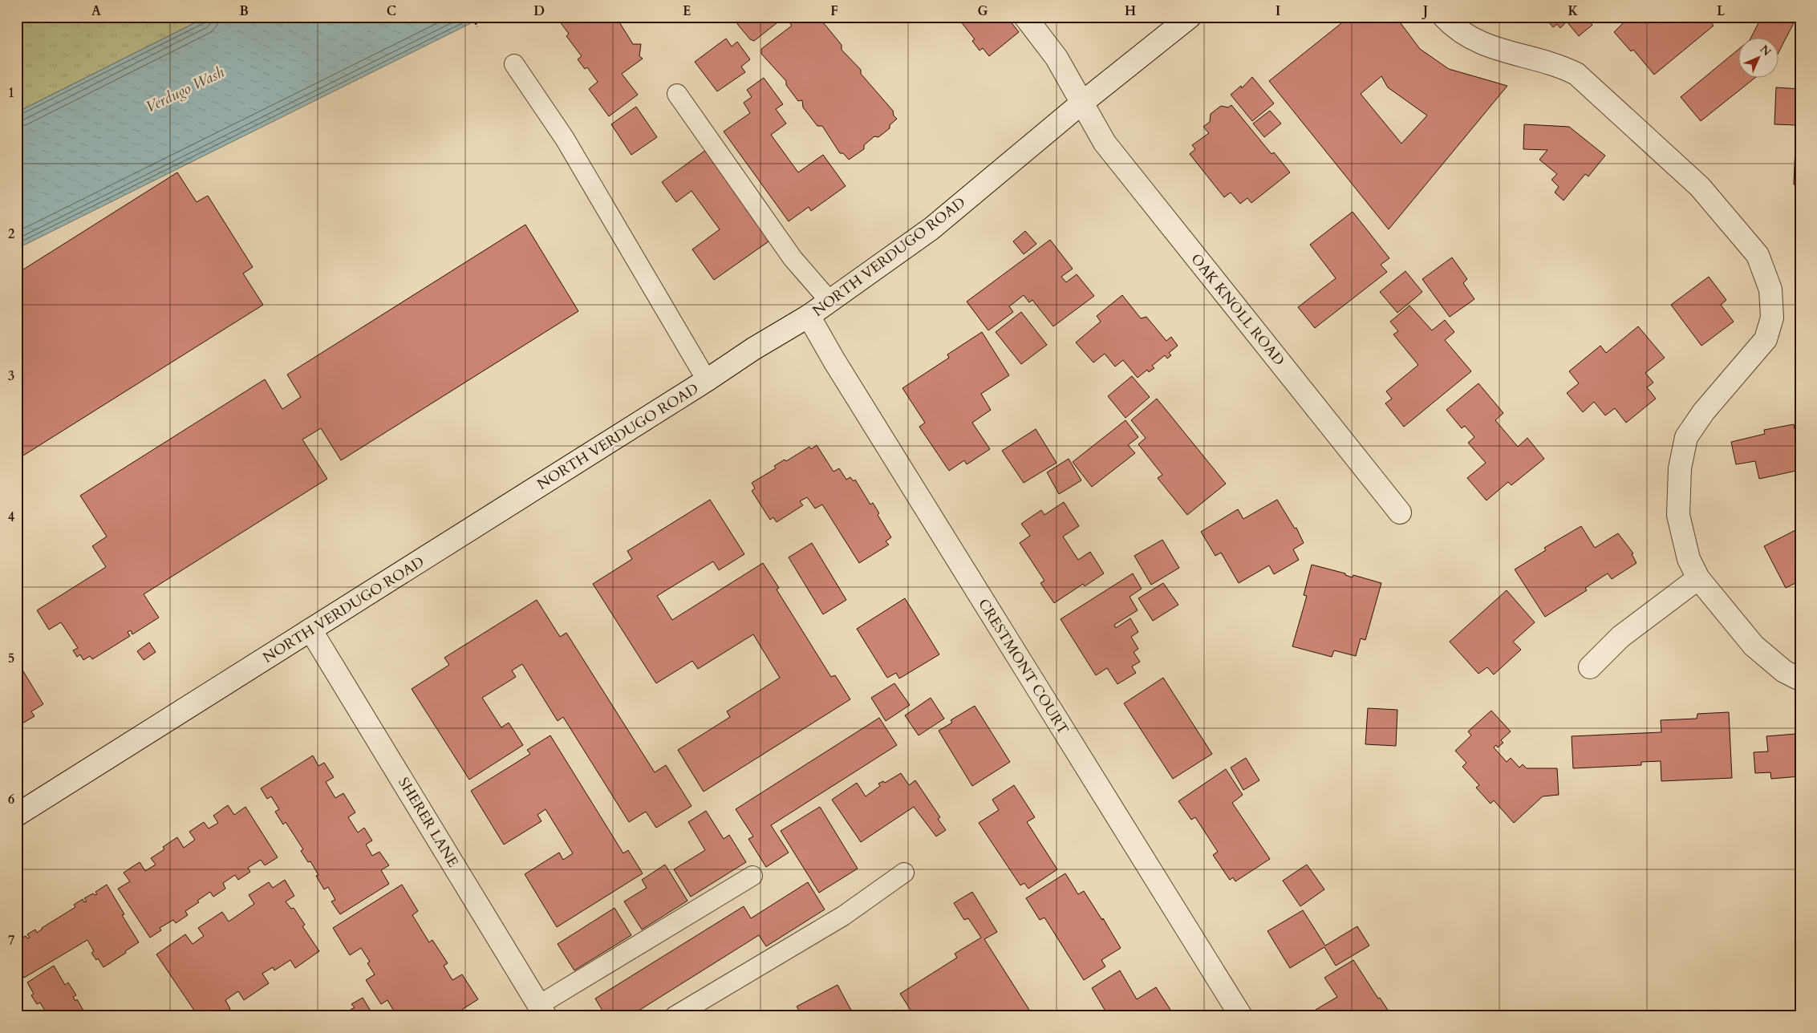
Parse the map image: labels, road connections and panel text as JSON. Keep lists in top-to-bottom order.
{
  "streets": {
    "street": [
      "NORTH VERDUGO ROAD",
      "OAK KNOLL ROAD",
      "CRESTMONT COURT",
      "SHERER LANE"
    ]
  },
  "crossings": [
    ["NORTH VERDUGO ROAD", "OAK KNOLL ROAD"],
    ["NORTH VERDUGO ROAD", "CRESTMONT COURT"],
    ["NORTH VERDUGO ROAD", "SHERER LANE"]
  ],
  "water": ["Verdugo Wash"],
  "north": "top right",
  "grid": {
    "columns": [
      "A",
      "B",
      "C",
      "D",
      "E",
      "F",
      "G",
      "H",
      "I",
      "J",
      "K",
      "L"
    ],
    "rows": [
      "1",
      "2",
      "3",
      "4",
      "5",
      "6",
      "7"
    ]
  }
}
